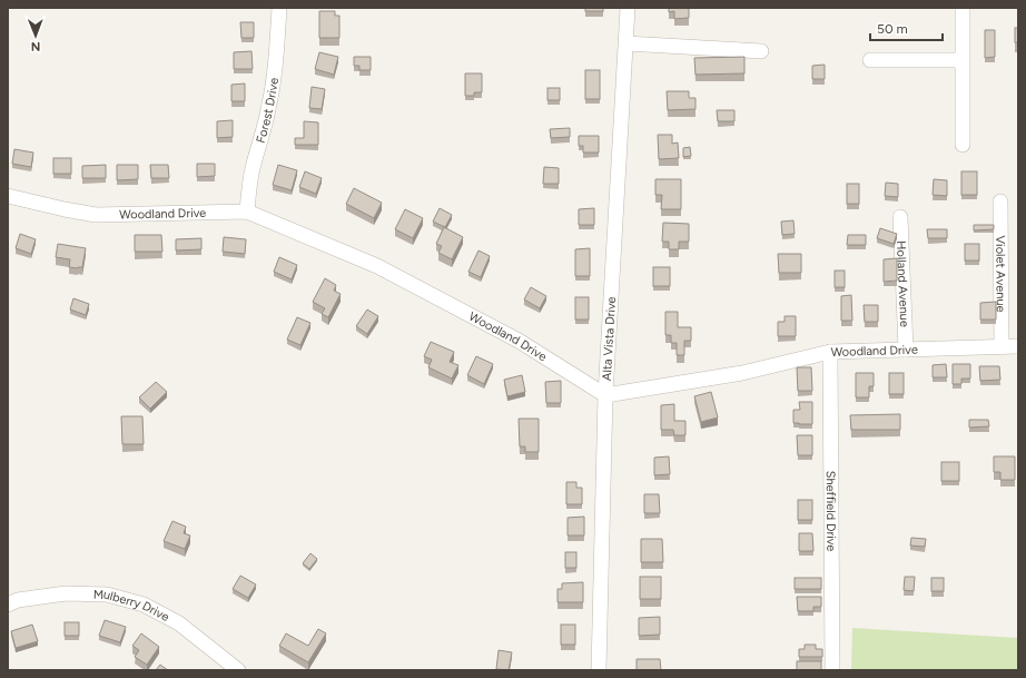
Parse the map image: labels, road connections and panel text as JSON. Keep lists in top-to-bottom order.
{
  "streets": {
    "street": [
      "Forest Drive",
      "Woodland Drive",
      "Violet Avenue",
      "Holland Avenue",
      "Alta Vista Drive",
      "Sheffield Drive",
      "Mulberry Drive"
    ]
  },
  "crossings": [
    ["Forest Drive", "Woodland Drive"],
    ["Woodland Drive", "Violet Avenue"],
    ["Woodland Drive", "Holland Avenue"],
    ["Woodland Drive", "Alta Vista Drive"],
    ["Woodland Drive", "Sheffield Drive"]
  ],
  "scale_bar": "50 m",
  "north": "bottom"
}
